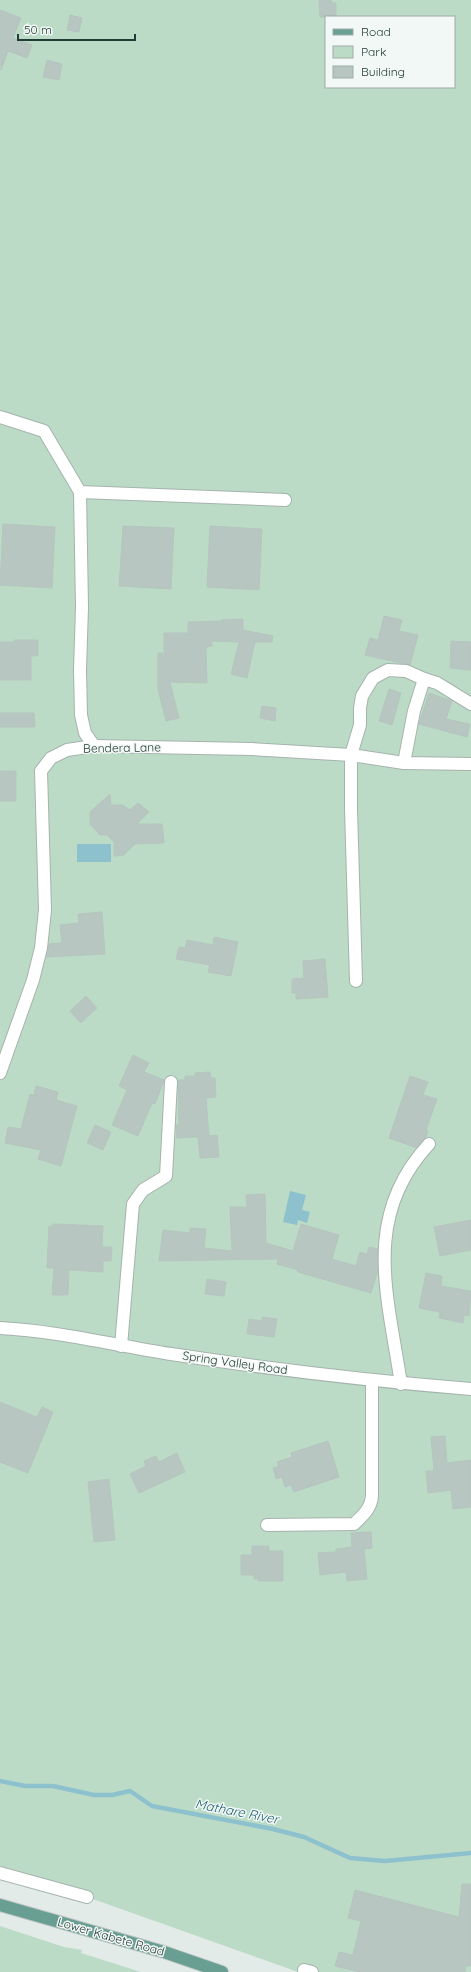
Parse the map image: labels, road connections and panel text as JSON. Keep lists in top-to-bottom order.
{
  "streets": {
    "main road": ["Lower Kabete Road"],
    "street": ["Bendera Lane", "Spring Valley Road"]
  },
  "water": ["Mathare River"],
  "legend": ["Road", "Park", "Building"],
  "scale_bar": "50 m"
}
